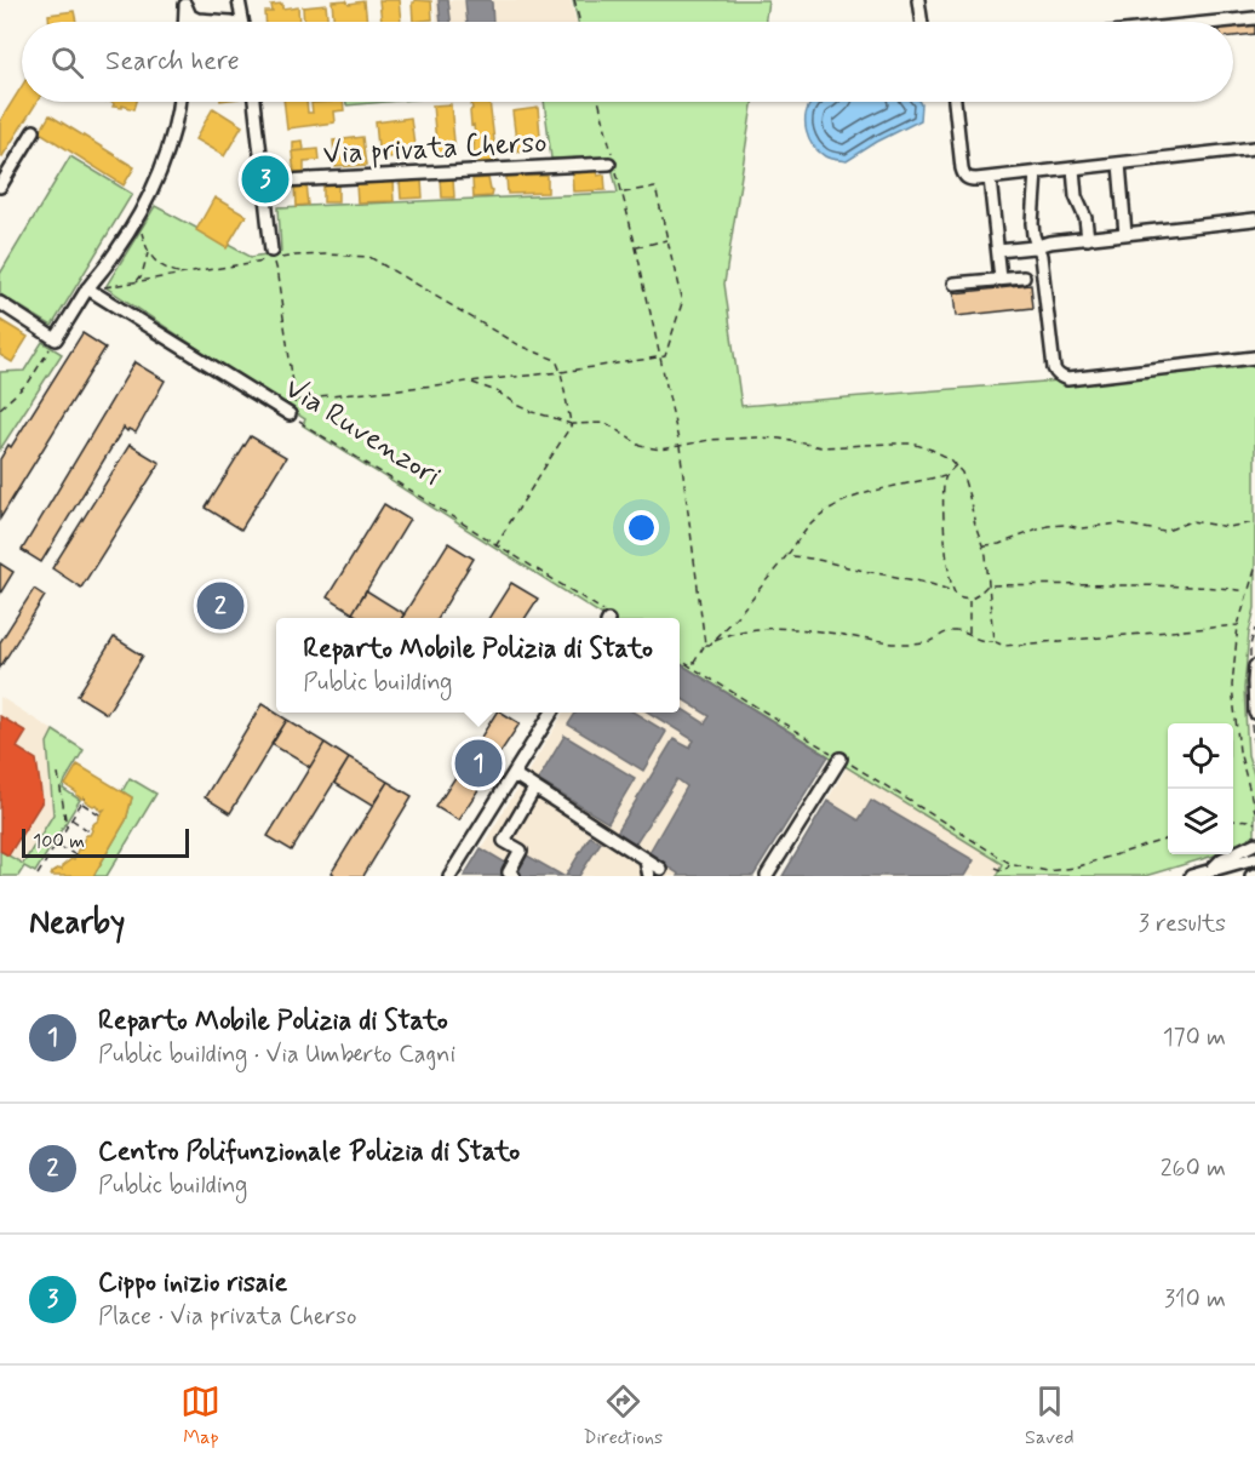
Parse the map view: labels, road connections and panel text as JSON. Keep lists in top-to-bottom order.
{
  "streets": {
    "street": ["Via privata Cherso", "Via Ruvenzori"]
  },
  "scale_bar": "100 m",
  "page": {
    "search": "Search here",
    "pins": ["3", "2", "1"],
    "popup": ["Reparto Mobile Polizia di Stato", "Public building"],
    "scale": "100 m",
    "heading": ["Nearby", "3 results"],
    "list": [
      {
        "mark": "1",
        "name": "Reparto Mobile Polizia di Stato",
        "note": "Public building · Via Umberto Cagni",
        "value": "170 m"
      },
      {
        "mark": "2",
        "name": "Centro Polifunzionale Polizia di Stato",
        "note": "Public building",
        "value": "260 m"
      },
      {
        "mark": "3",
        "name": "Cippo inizio risaie",
        "note": "Place · Via privata Cherso",
        "value": "310 m"
      }
    ],
    "nav": ["Map", "Directions", "Saved"]
  }
}
